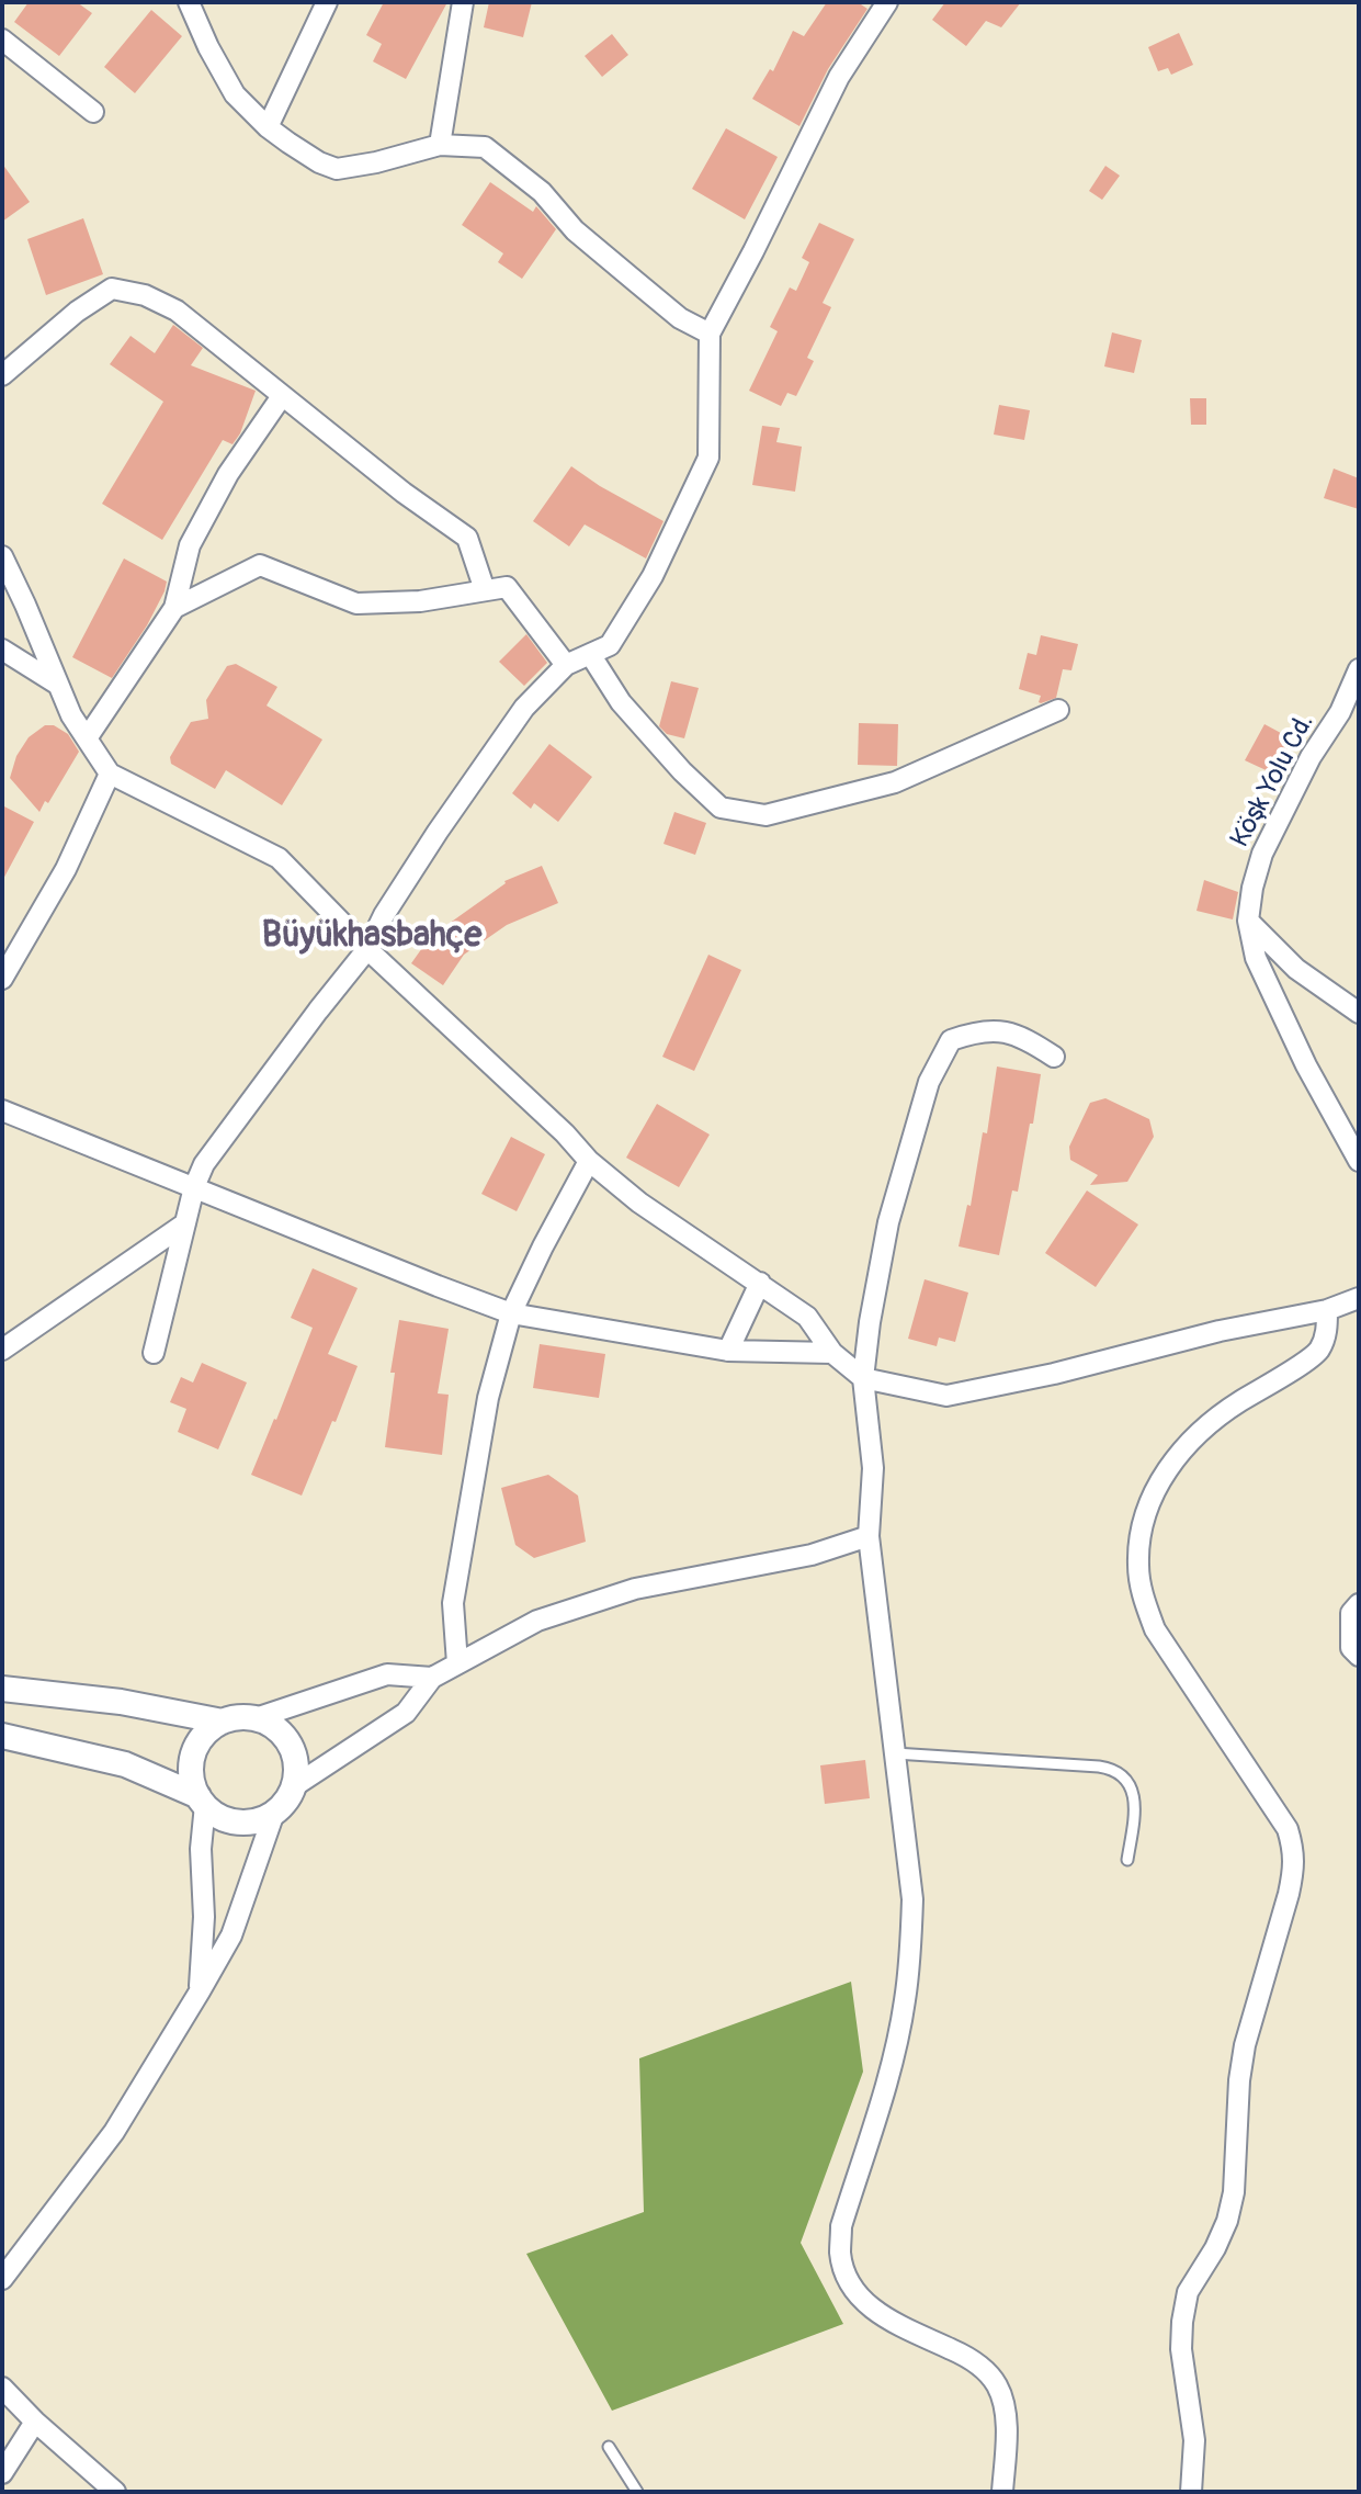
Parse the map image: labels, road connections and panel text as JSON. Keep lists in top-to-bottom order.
{
  "streets": {
    "street": ["Köşk Yolu Cd."]
  },
  "districts": ["Büyükhasbahçe"]
}
